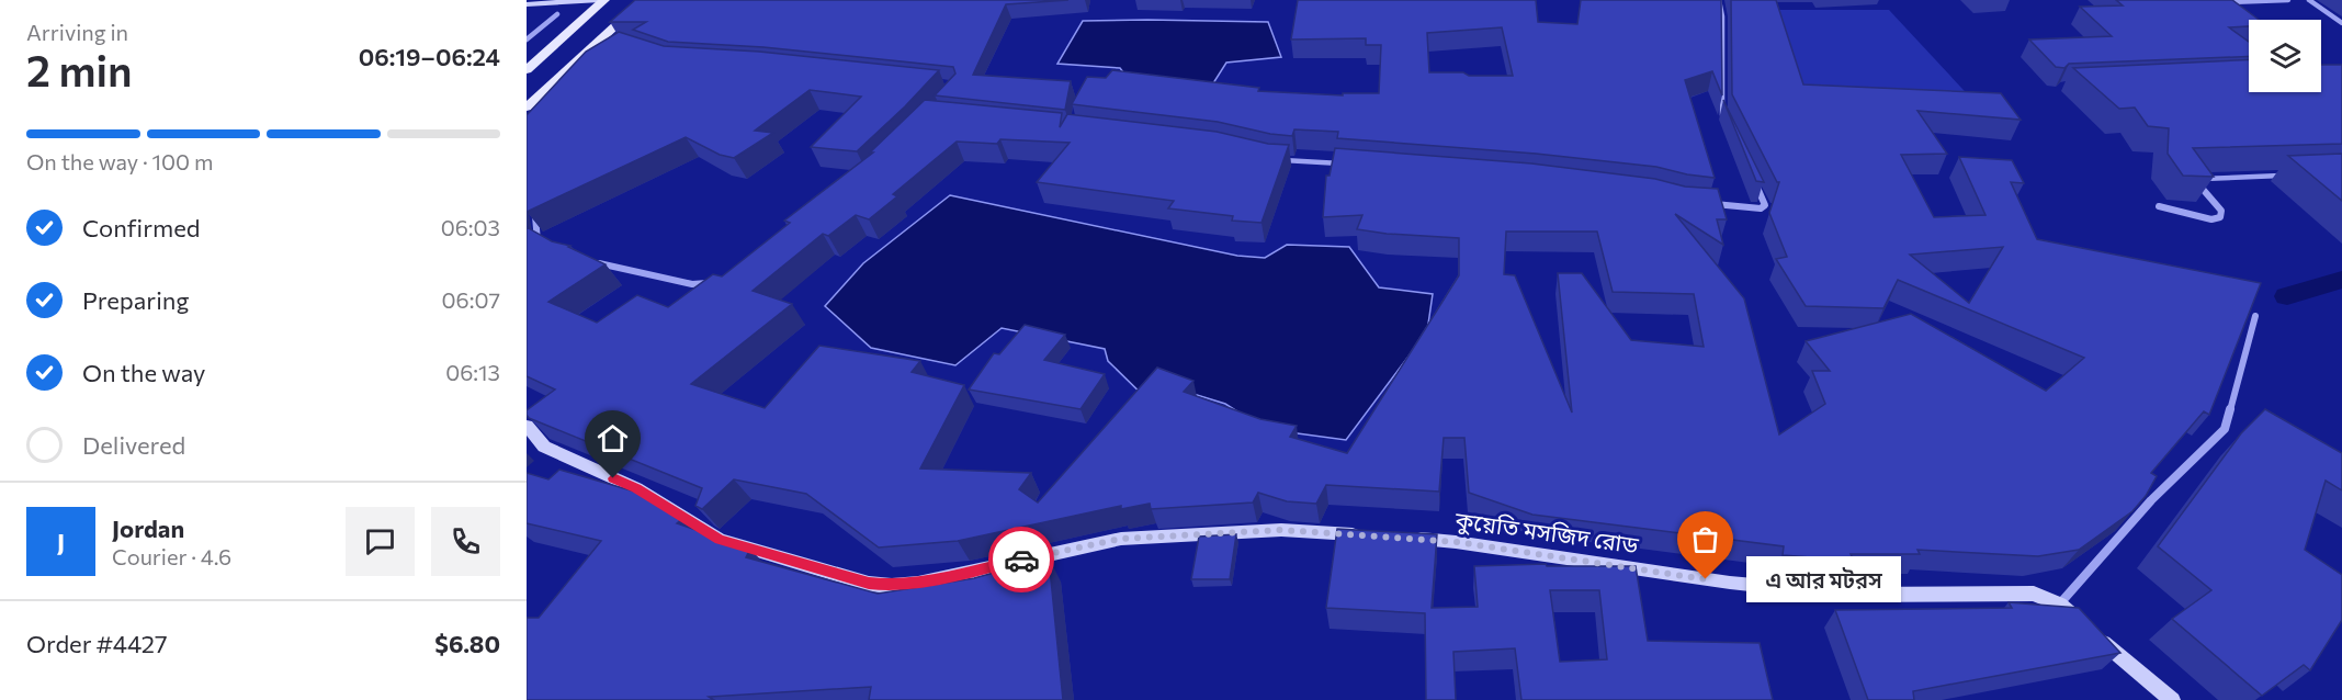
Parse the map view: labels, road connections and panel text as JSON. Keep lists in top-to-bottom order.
{
  "streets": {
    "street": ["কুয়েতি মসজিদ রোড"]
  },
  "places": ["এ আর মটরস"],
  "page": {
    "heading": ["2 min", "Arriving in", "06:19–06:24"],
    "panel": [
      "Jordan",
      "Courier · 4.6",
      "Order #4427",
      "$6.80"
    ],
    "bar": "On the way · 100 m",
    "list": [
      ["Confirmed", "06:03"],
      ["Preparing", "06:07"],
      ["On the way", "06:13"],
      "Delivered"
    ],
    "round": "J",
    "bubble": "এ আর মটরস"
  }
}
